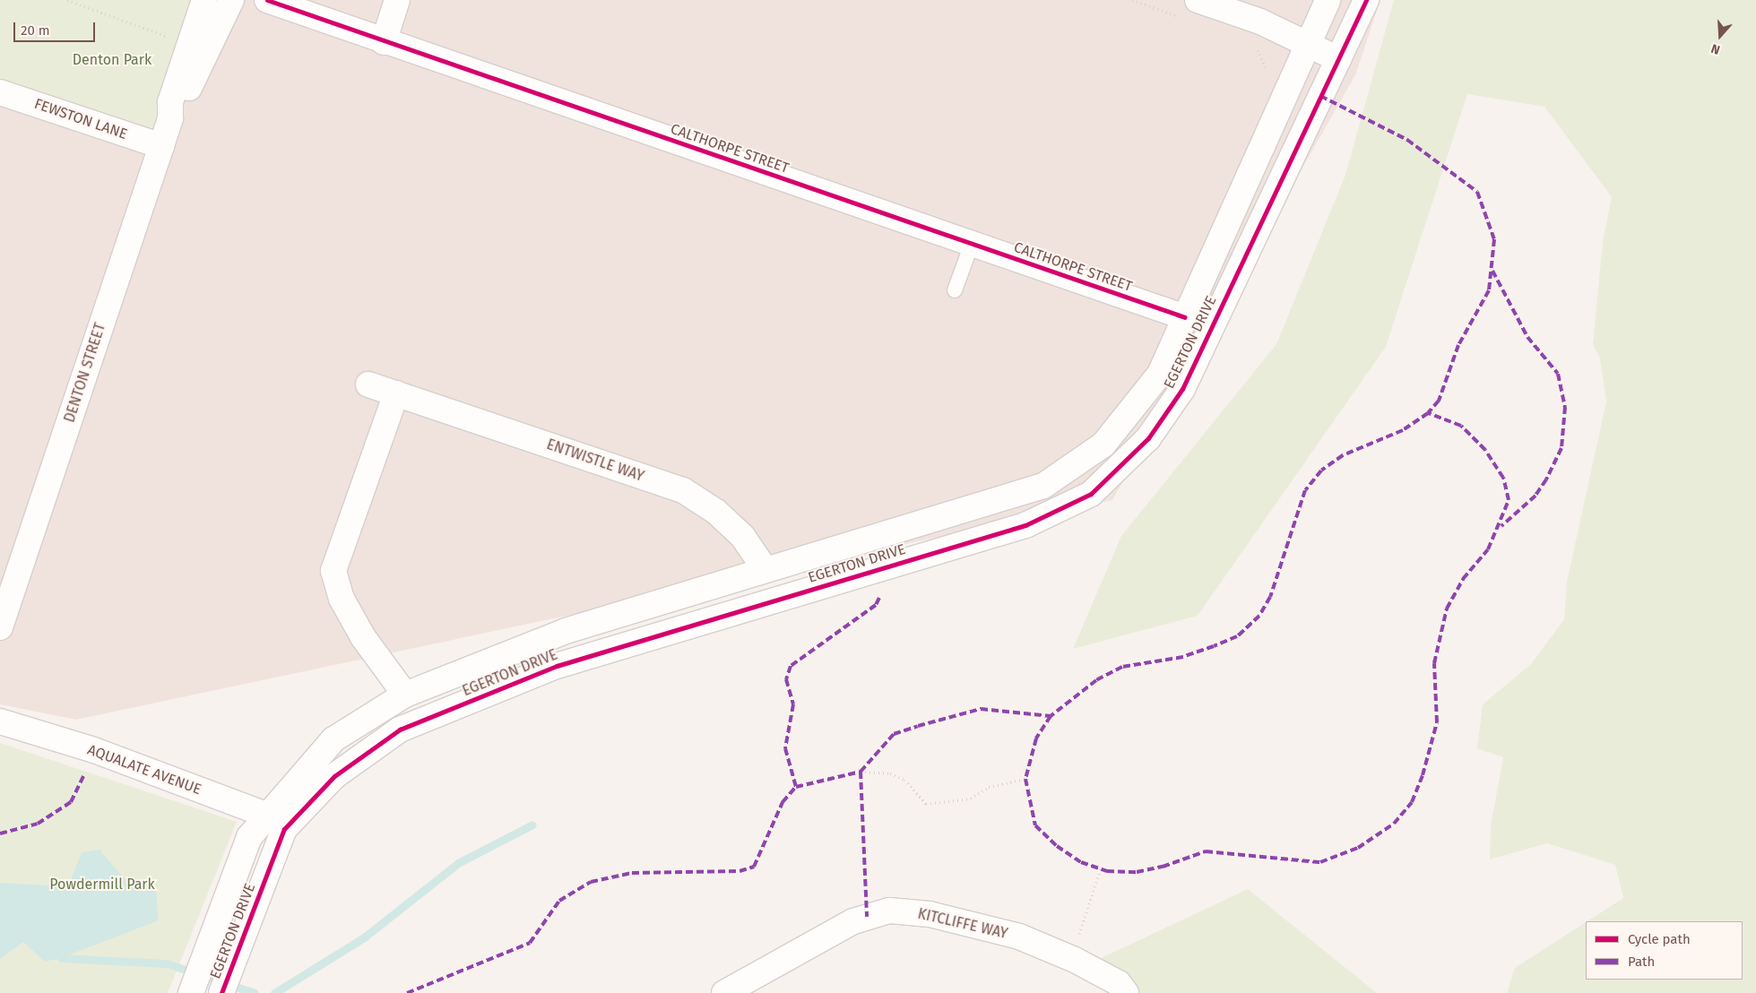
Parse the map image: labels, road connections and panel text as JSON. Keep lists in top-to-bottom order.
{
  "streets": {
    "street": [
      "FEWSTON LANE",
      "CALTHORPE STREET",
      "EGERTON DRIVE",
      "DENTON STREET",
      "ENTWISTLE WAY",
      "AQUALATE AVENUE",
      "KITCLIFFE WAY"
    ]
  },
  "crossings": [
    ["FEWSTON LANE", "DENTON STREET"],
    ["CALTHORPE STREET", "EGERTON DRIVE"],
    ["EGERTON DRIVE", "ENTWISTLE WAY"],
    ["EGERTON DRIVE", "AQUALATE AVENUE"]
  ],
  "parks": ["Denton Park", "Powdermill Park"],
  "legend": ["Cycle path", "Path"],
  "scale_bar": "20 m",
  "north": "bottom"
}
